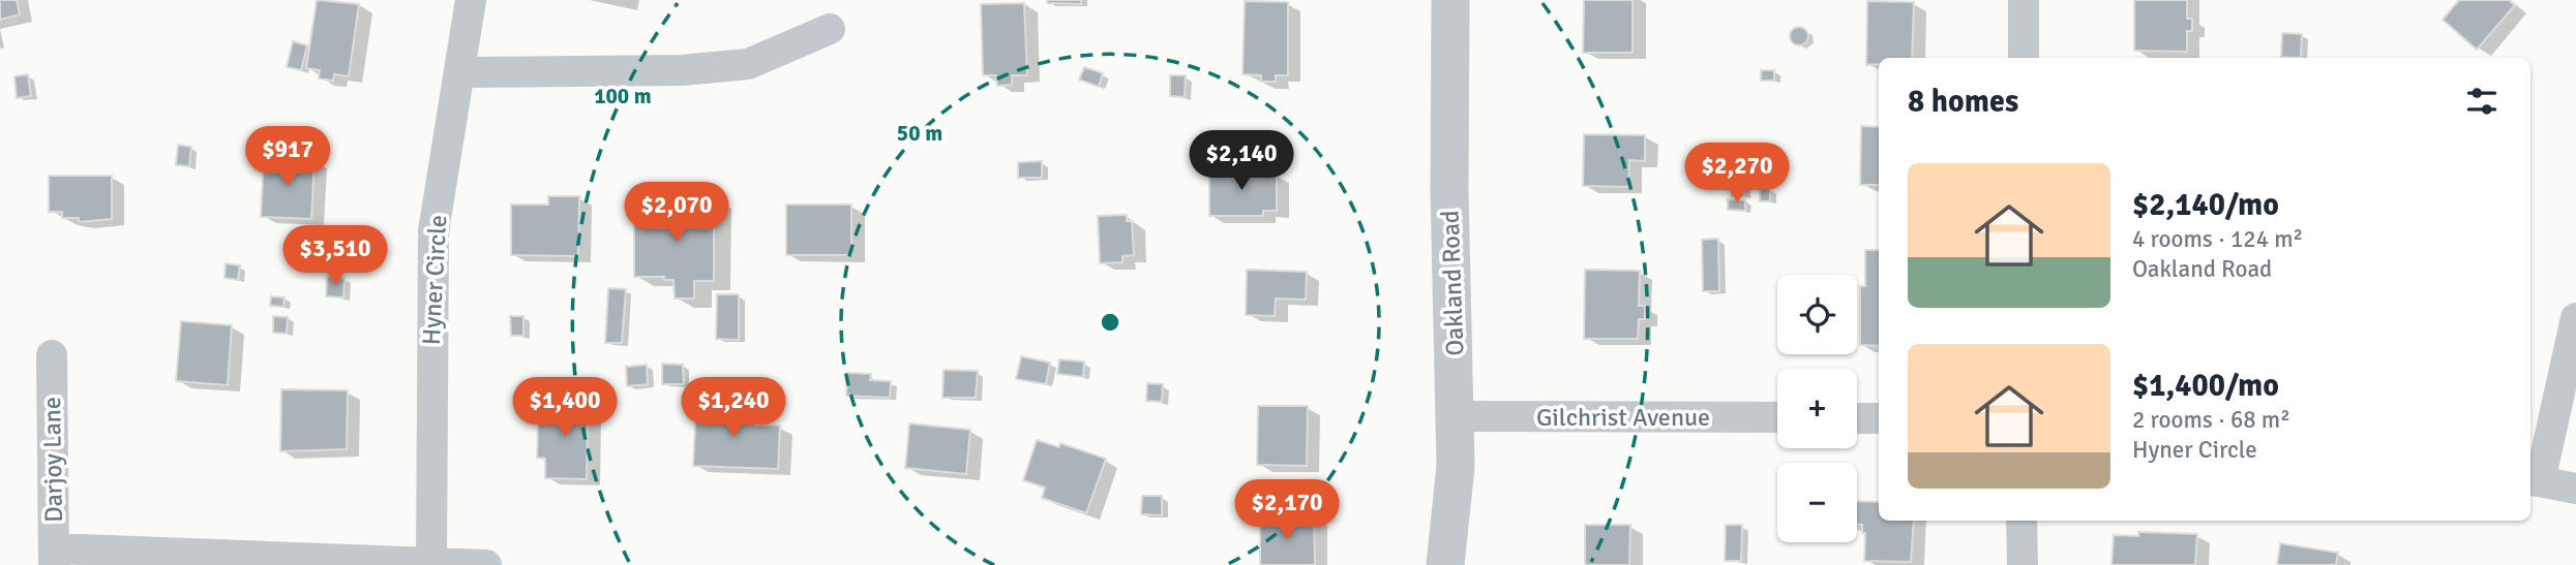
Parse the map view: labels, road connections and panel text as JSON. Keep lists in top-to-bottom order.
{
  "streets": {
    "street": [
      "Hyner Circle",
      "Oakland Road",
      "Gilchrist Avenue",
      "Darjoy Lane"
    ]
  },
  "crossings": [
    ["Oakland Road", "Gilchrist Avenue"]
  ],
  "page": {
    "heading": "8 homes",
    "price": [
      "$917",
      "$2,140",
      "$2,270",
      "$2,070",
      "$3,510",
      "$1,400",
      "$1,240",
      "$2,170"
    ],
    "list": [
      {
        "name": "$2,140/mo",
        "note": "4 rooms · 124 m² · Oakland Road"
      },
      {
        "name": "$1,400/mo",
        "note": "2 rooms · 68 m² · Hyner Circle"
      }
    ],
    "map_buttons": ["+", "−"]
  },
  "rings": ["100 m", "50 m"]
}
